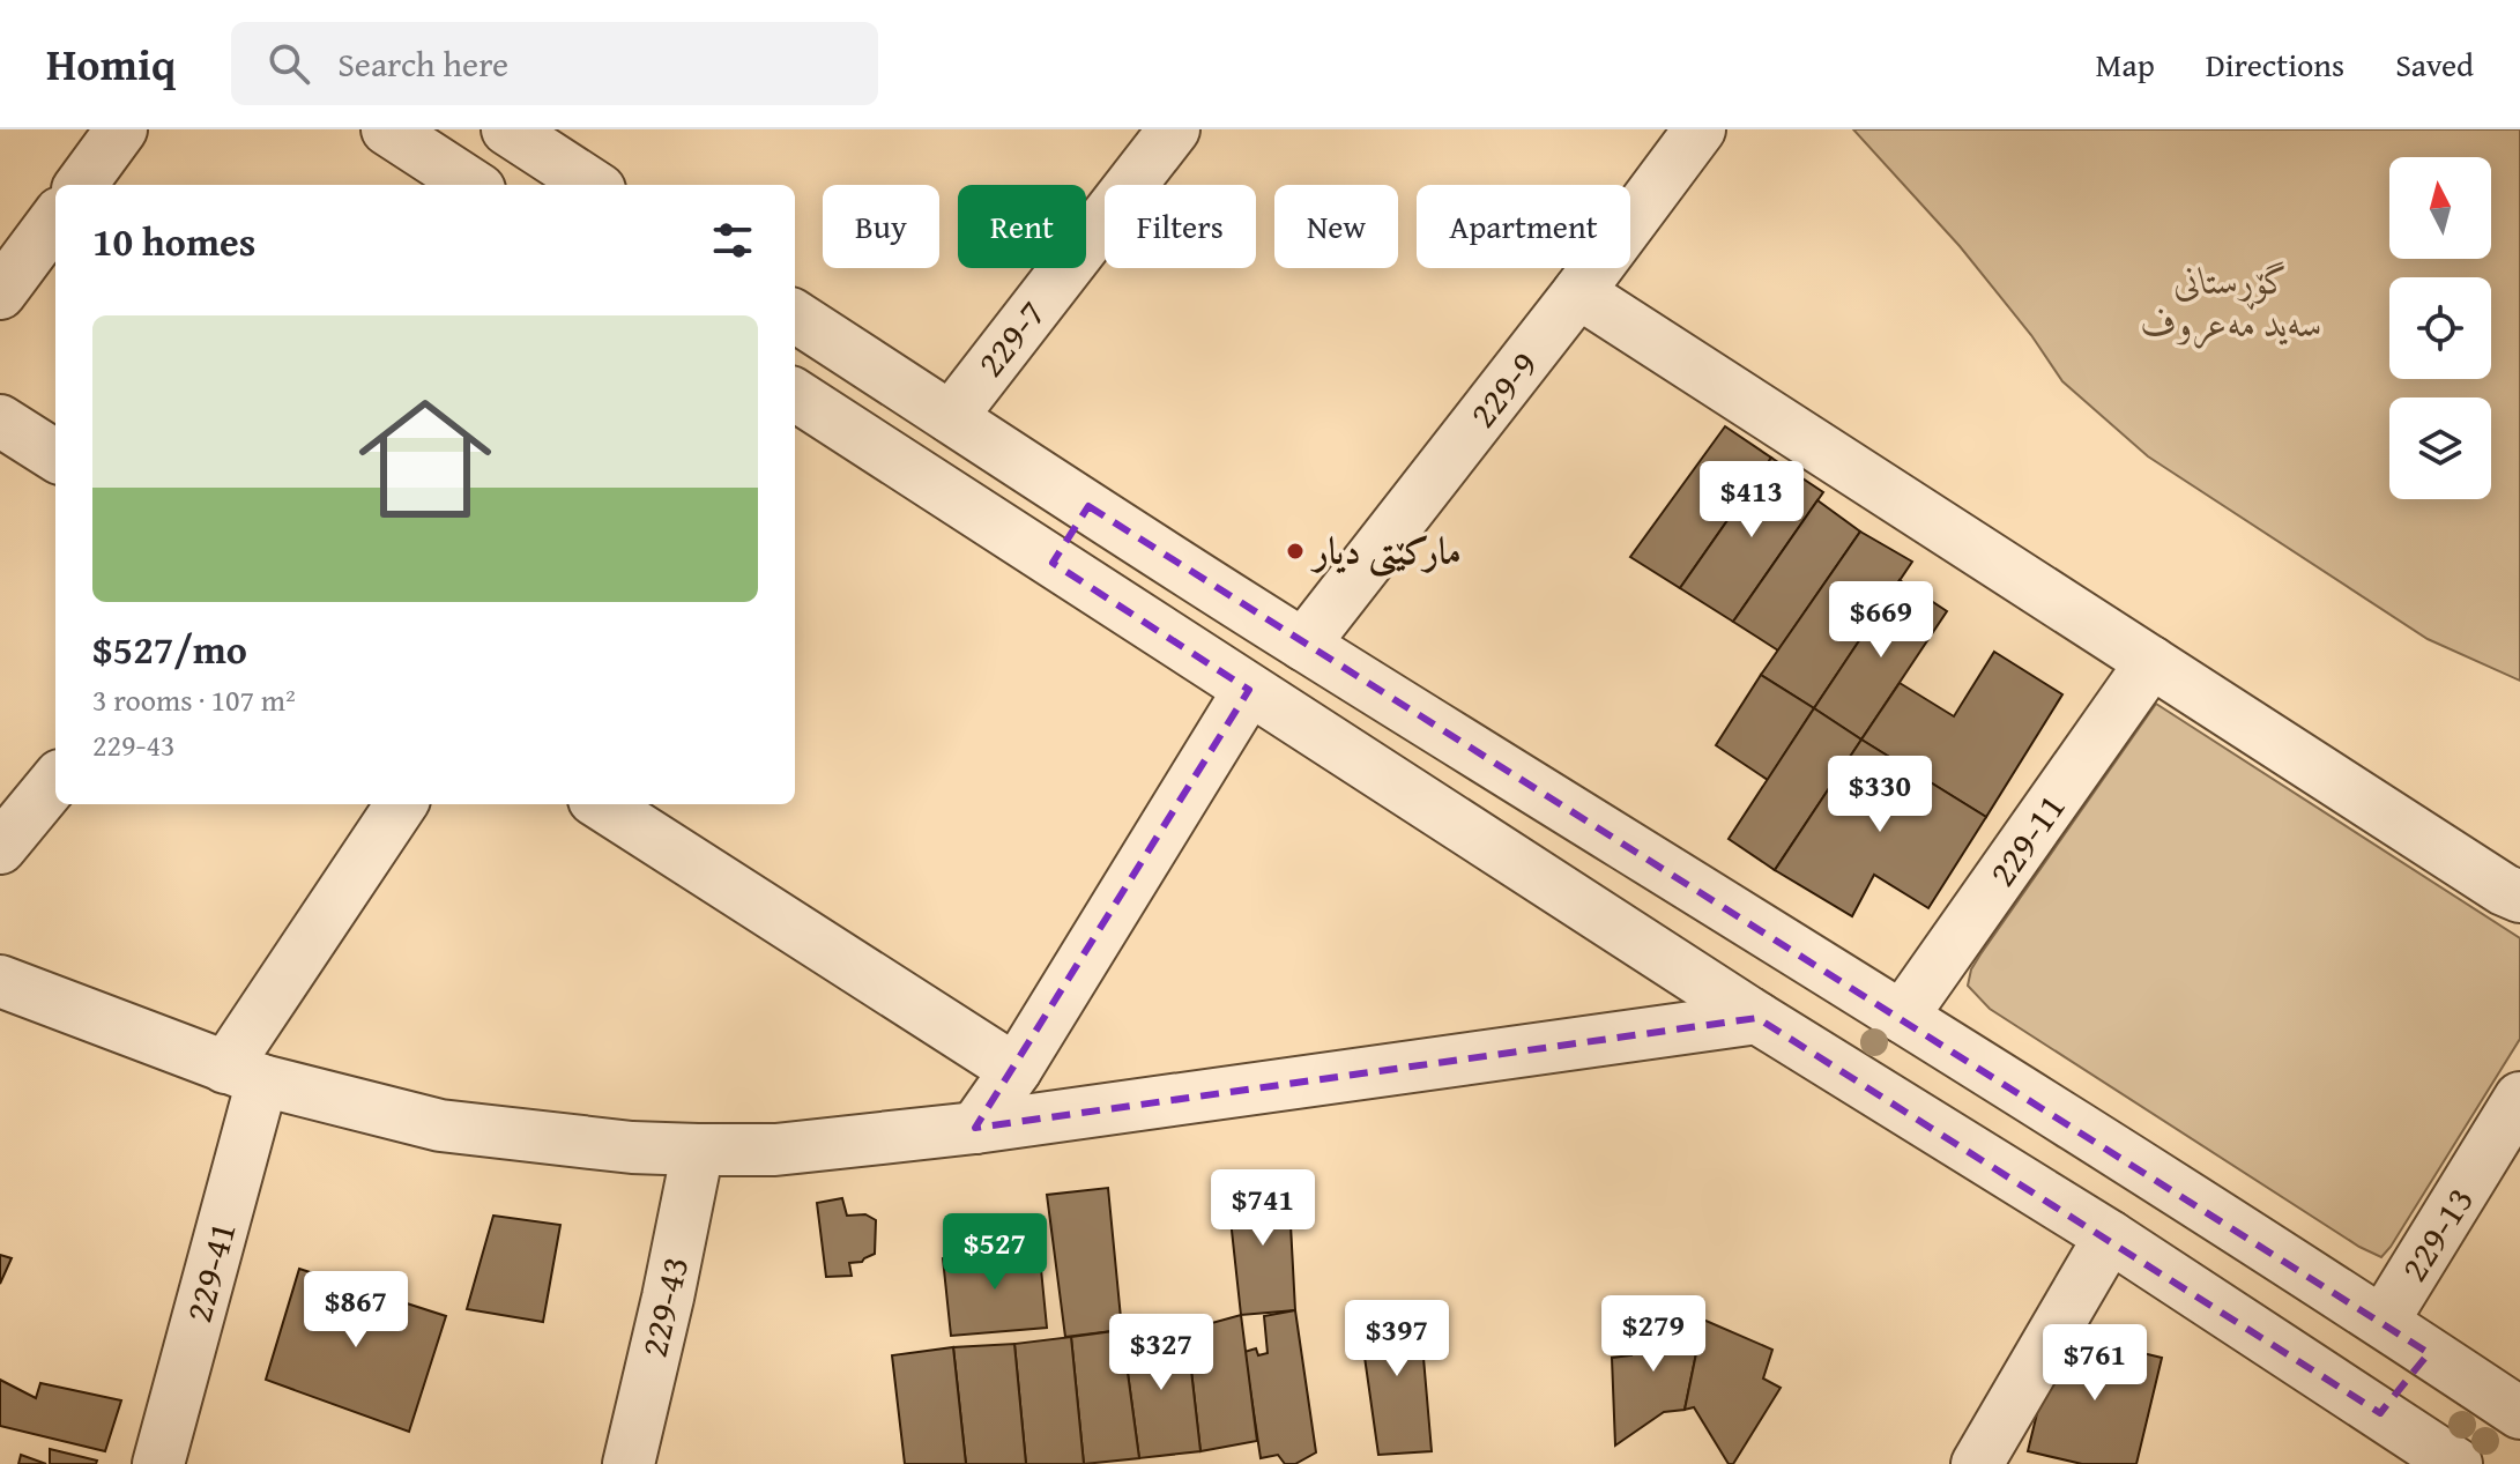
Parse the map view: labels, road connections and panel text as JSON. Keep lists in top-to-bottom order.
{
  "streets": {
    "street": [
      "229-7",
      "229-9",
      "229-11",
      "229-13",
      "229-41",
      "229-43"
    ]
  },
  "parks": ["گۆڕستانی سەید مەعروف"],
  "places": ["مارکێتی دیار"],
  "north": "top",
  "page": {
    "header": "Homiq",
    "search": "Search here",
    "nav": ["Map", "Directions", "Saved"],
    "chip": [
      "Buy",
      "Rent",
      "Filters",
      "New",
      "Apartment"
    ],
    "heading": "10 homes",
    "list": [
      {
        "name": "$527/mo",
        "note": "3 rooms · 107 m² · 229-43"
      }
    ],
    "price": [
      "$413",
      "$669",
      "$330",
      "$741",
      "$527",
      "$867",
      "$279",
      "$397",
      "$327",
      "$761"
    ]
  }
}
